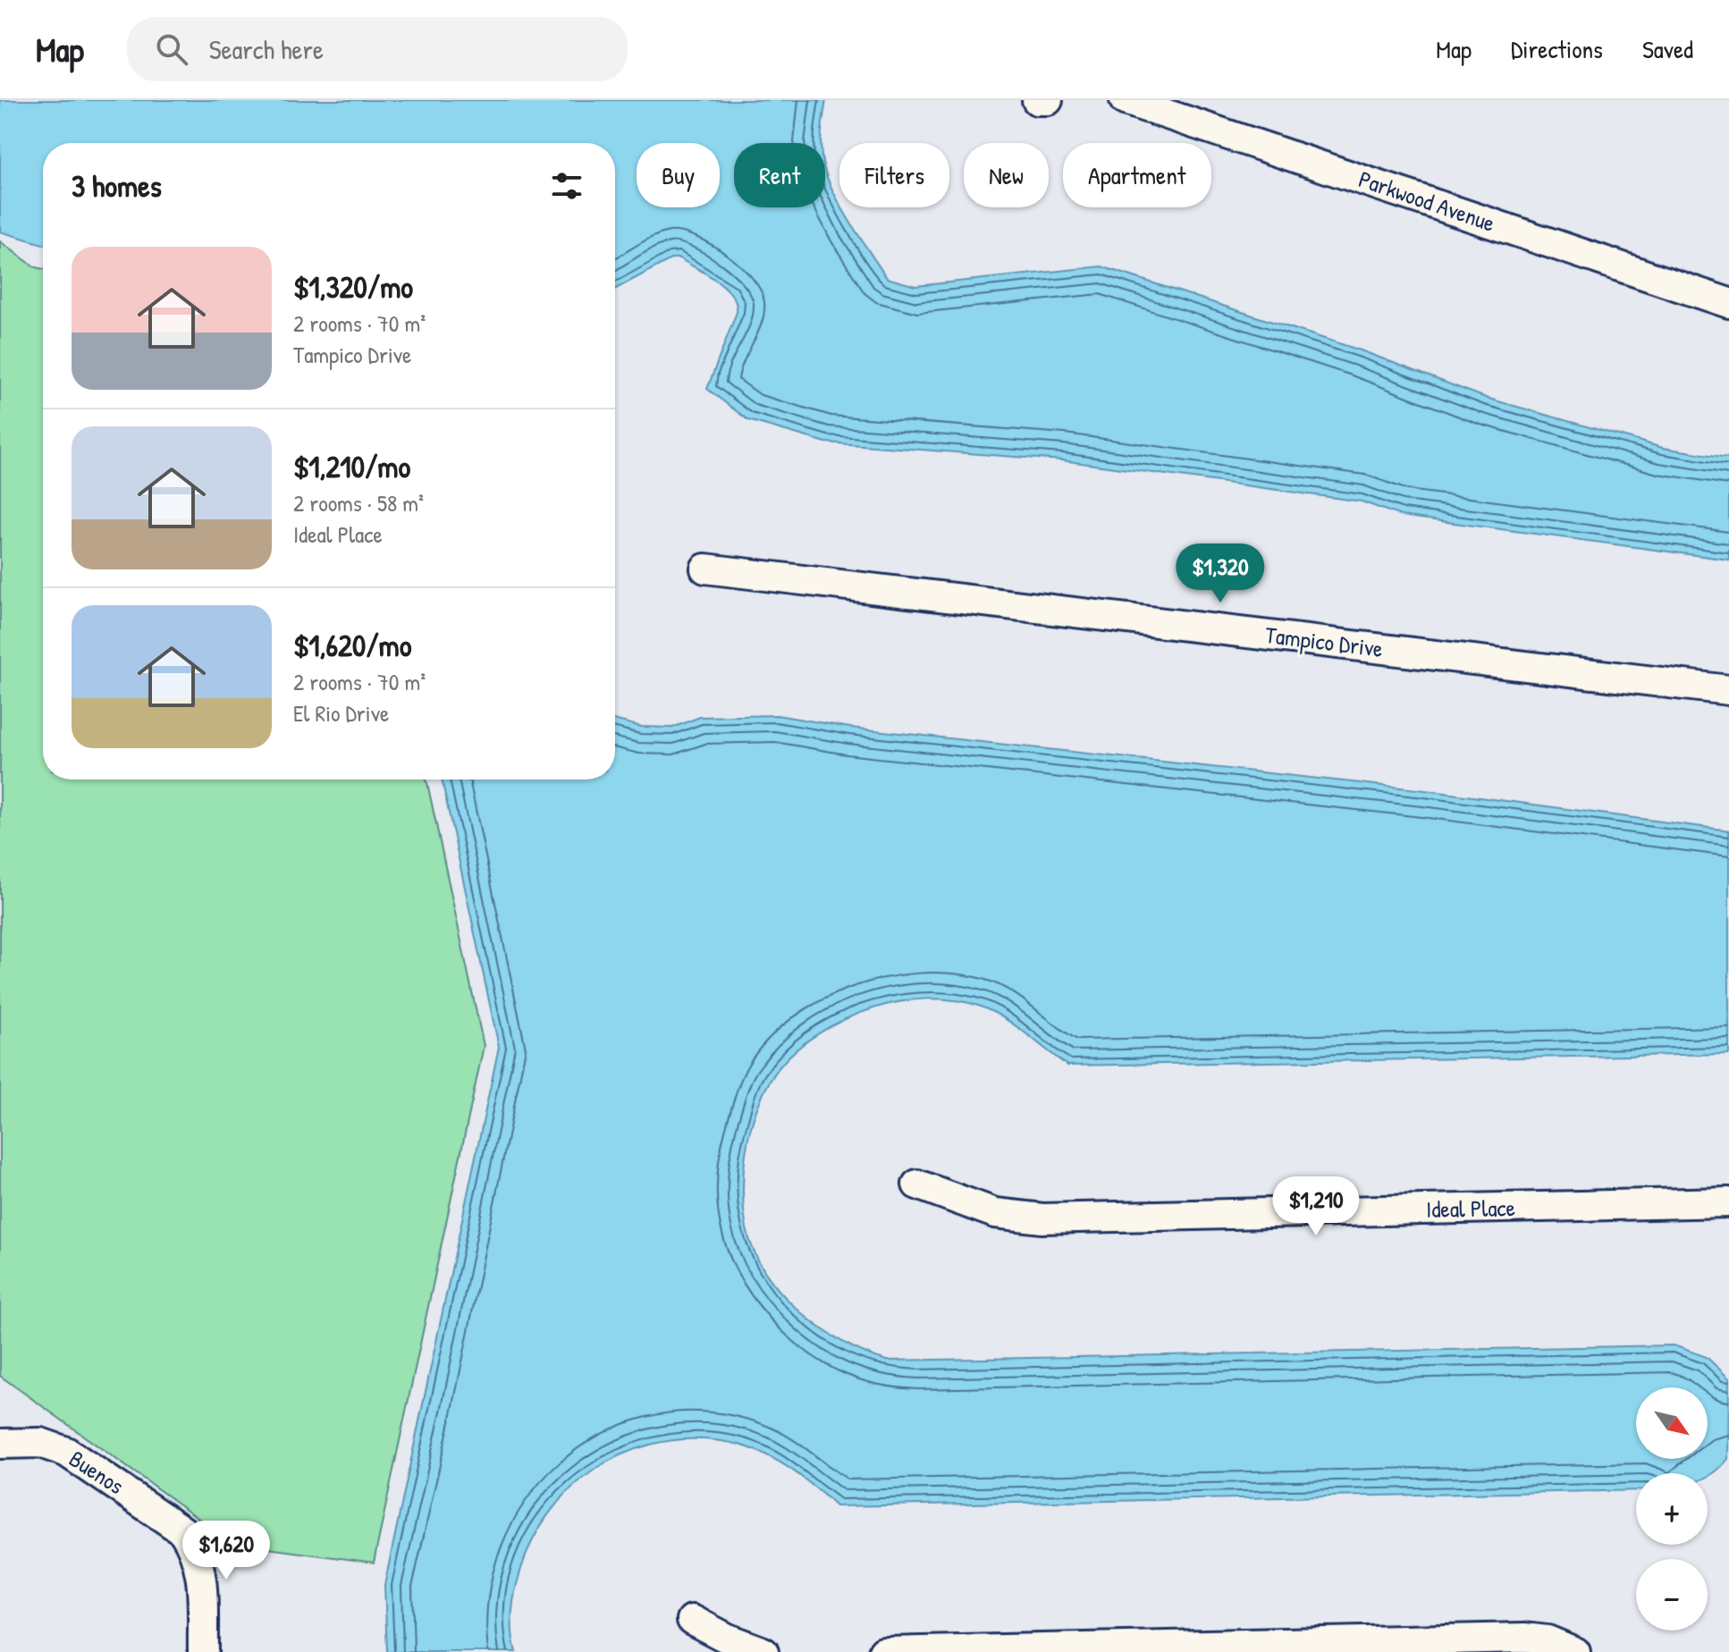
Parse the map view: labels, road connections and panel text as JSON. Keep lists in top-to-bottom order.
{
  "streets": {
    "street": [
      "Parkwood Avenue",
      "Tampico Drive",
      "Ideal Place",
      "Buenos"
    ]
  },
  "north": "bottom right",
  "page": {
    "header": "Map",
    "search": "Search here",
    "nav": ["Map", "Directions", "Saved"],
    "chip": [
      "Buy",
      "Rent",
      "Filters",
      "New",
      "Apartment"
    ],
    "heading": "3 homes",
    "list": [
      {
        "name": "$1,320/mo",
        "note": "2 rooms · 70 m² · Tampico Drive"
      },
      {
        "name": "$1,210/mo",
        "note": "2 rooms · 58 m² · Ideal Place"
      },
      {
        "name": "$1,620/mo",
        "note": "2 rooms · 70 m² · El Rio Drive"
      }
    ],
    "price": ["$1,320", "$1,210", "$1,620"],
    "map_buttons": ["+", "−"]
  }
}
